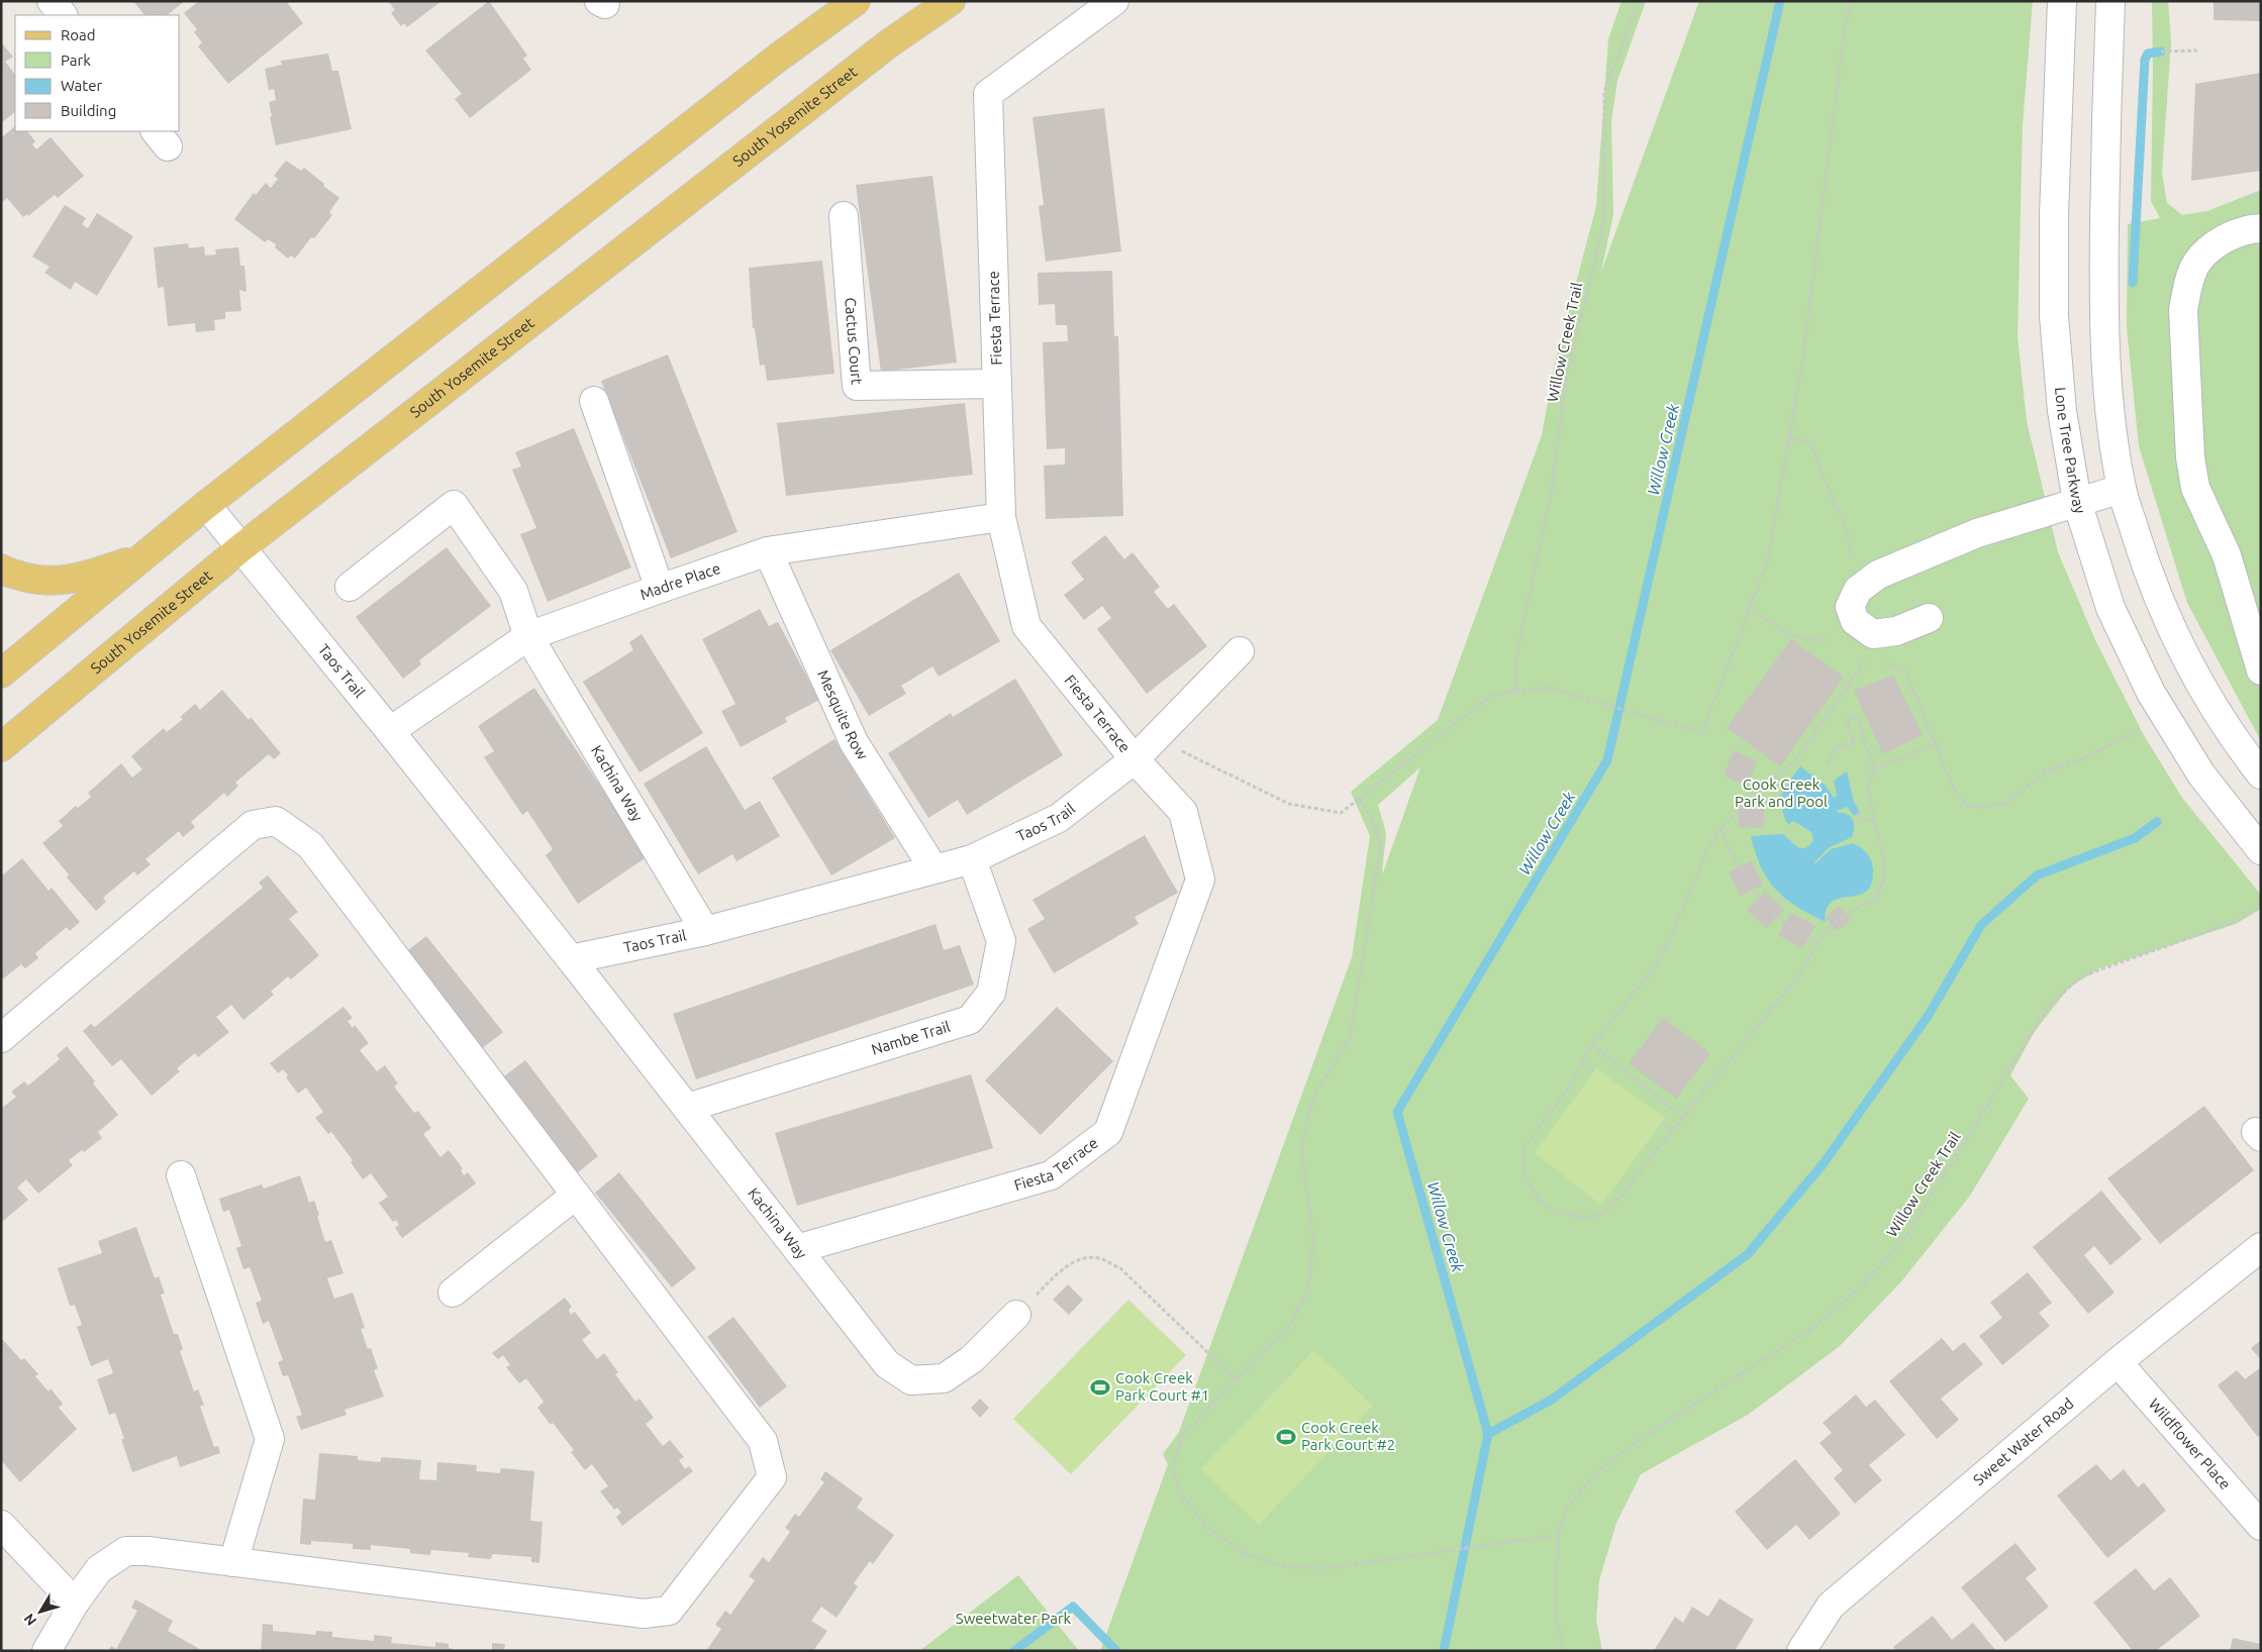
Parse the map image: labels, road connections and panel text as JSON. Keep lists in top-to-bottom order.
{
  "streets": {
    "main road": ["South Yosemite Street"],
    "street": [
      "Fiesta Terrace",
      "Cactus Court",
      "Lone Tree Parkway",
      "Madre Place",
      "Taos Trail",
      "Mesquite Row",
      "Kachina Way",
      "Nambe Trail",
      "Sweet Water Road",
      "Wildflower Place"
    ],
    "path": ["Willow Creek Trail"]
  },
  "crossings": [
    ["South Yosemite Street", "Taos Trail"],
    ["Fiesta Terrace", "Cactus Court"],
    ["Fiesta Terrace", "Madre Place"],
    ["Fiesta Terrace", "Taos Trail"],
    ["Fiesta Terrace", "Kachina Way"],
    ["Madre Place", "Taos Trail"],
    ["Madre Place", "Mesquite Row"],
    ["Madre Place", "Kachina Way"],
    ["Taos Trail", "Mesquite Row"],
    ["Taos Trail", "Kachina Way"],
    ["Taos Trail", "Nambe Trail"],
    ["Kachina Way", "Nambe Trail"],
    ["Sweet Water Road", "Wildflower Place"]
  ],
  "water": ["Willow Creek"],
  "parks": ["Cook Creek Park and Pool", "Sweetwater Park"],
  "places": {
    "sports": ["Cook Creek Park Court #1", "Cook Creek Park Court #2"]
  },
  "legend": [
    "Road",
    "Park",
    "Water",
    "Building"
  ],
  "north": "bottom left"
}
